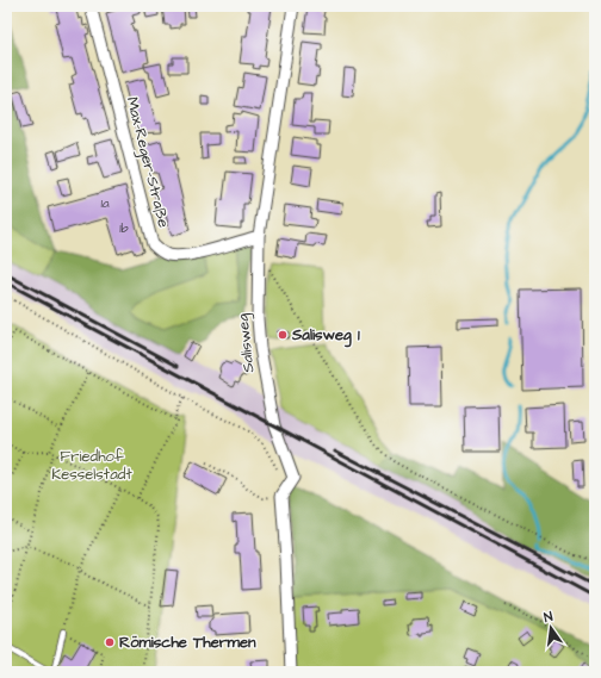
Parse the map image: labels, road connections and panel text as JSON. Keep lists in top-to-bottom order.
{
  "streets": {
    "street": ["Max-Reger-Straße", "Salisweg"]
  },
  "crossings": [
    ["Max-Reger-Straße", "Salisweg"]
  ],
  "parks": ["Friedhof Kesselstadt"],
  "places": ["Salisweg 1", "Römische Thermen"],
  "house_numbers": ["1a", "1b"],
  "north": "top"
}
